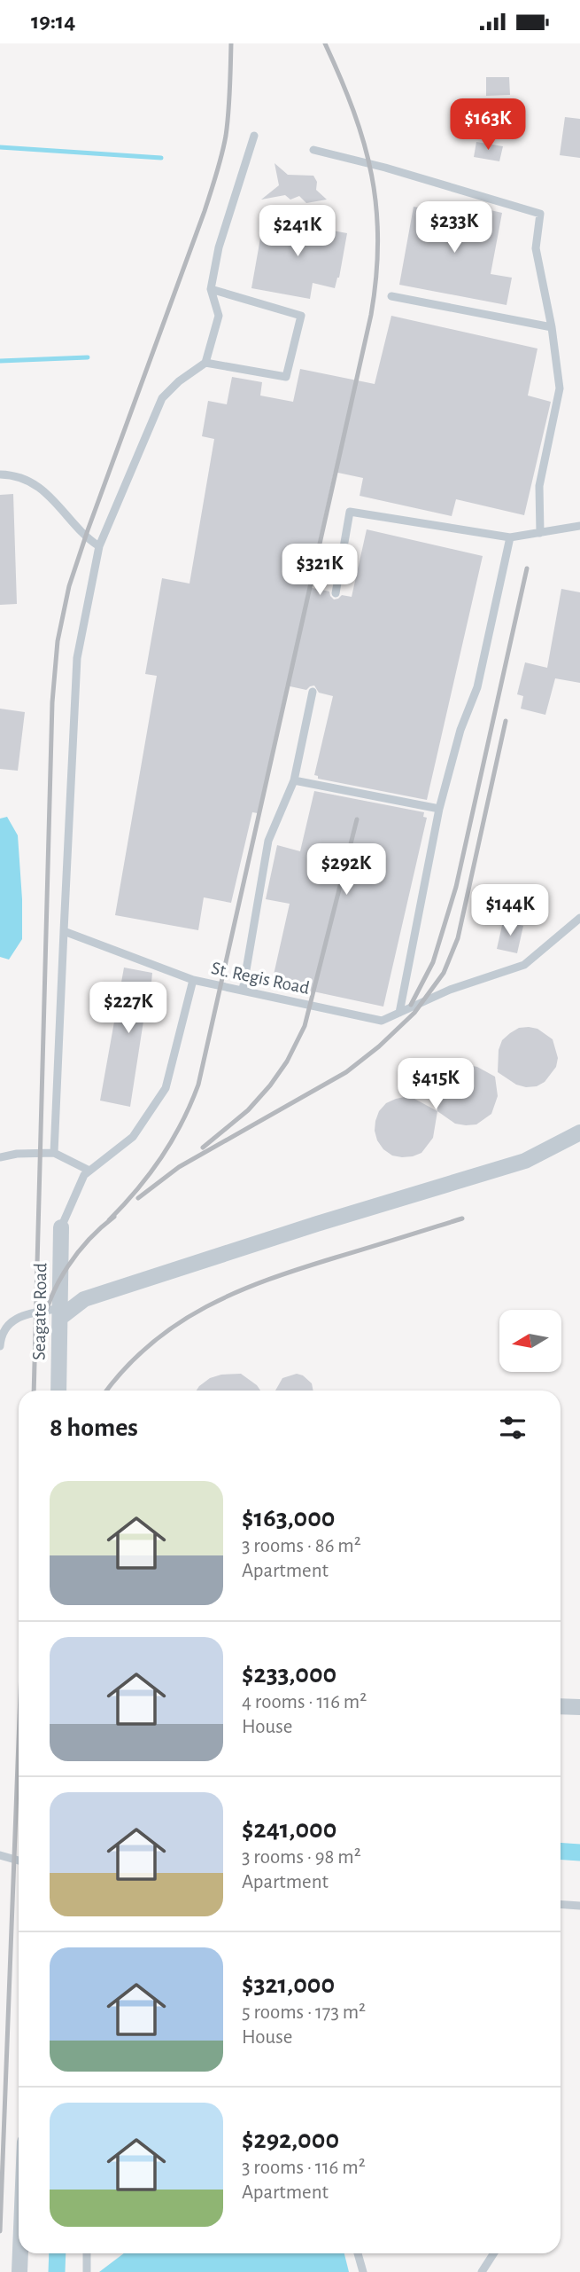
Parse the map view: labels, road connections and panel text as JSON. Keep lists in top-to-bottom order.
{
  "streets": {
    "street": ["Seagate Road"],
    "lane": ["St. Regis Road"]
  },
  "crossings": [
    ["St. Regis Road", "Seagate Road"]
  ],
  "north": "left",
  "page": {
    "status": "19:14",
    "price": [
      "$163K",
      "$233K",
      "$241K",
      "$321K",
      "$292K",
      "$144K",
      "$227K",
      "$415K"
    ],
    "heading": "8 homes",
    "list": [
      {
        "name": "$163,000",
        "note": "3 rooms · 86 m² · Apartment"
      },
      {
        "name": "$233,000",
        "note": "4 rooms · 116 m² · House"
      },
      {
        "name": "$241,000",
        "note": "3 rooms · 98 m² · Apartment"
      },
      {
        "name": "$321,000",
        "note": "5 rooms · 173 m² · House"
      },
      {
        "name": "$292,000",
        "note": "3 rooms · 116 m² · Apartment"
      }
    ]
  }
}
